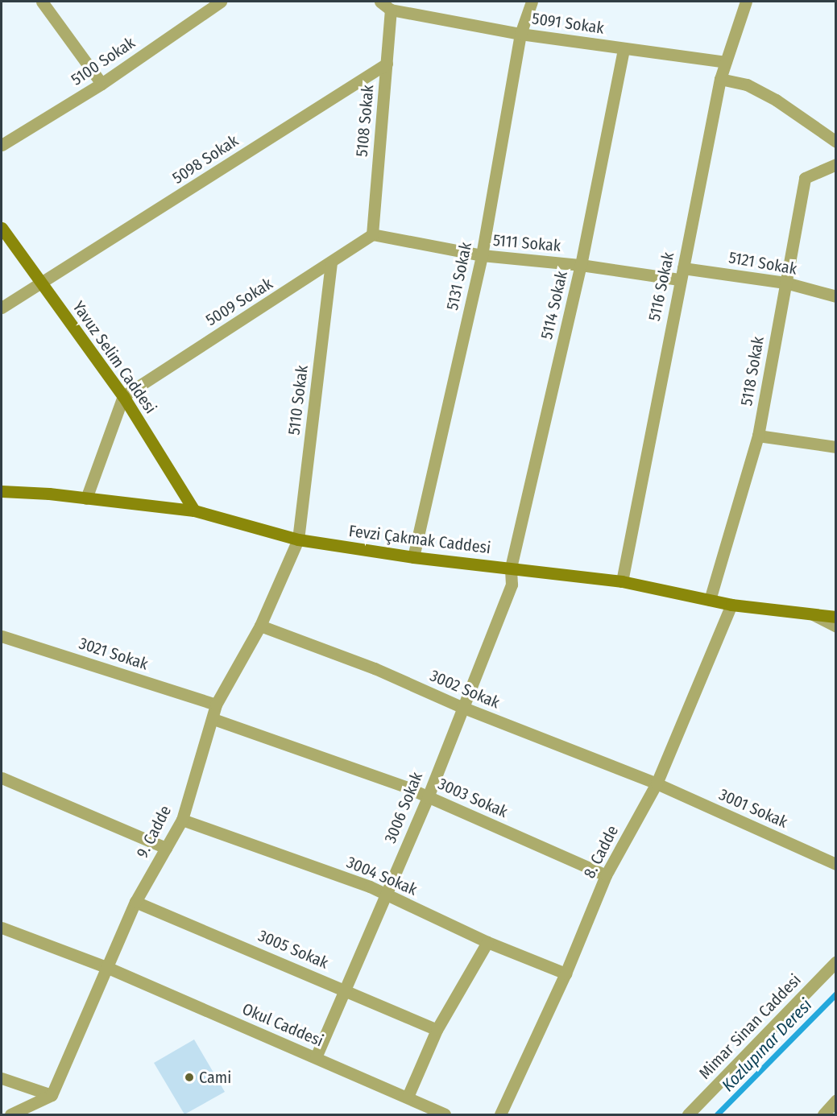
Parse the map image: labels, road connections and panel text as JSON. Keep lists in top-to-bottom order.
{
  "streets": {
    "street": [
      "5091 Sokak",
      "5100 Sokak",
      "5108 Sokak",
      "5098 Sokak",
      "5111 Sokak",
      "5121 Sokak",
      "5131 Sokak",
      "5116 Sokak",
      "5009 Sokak",
      "5114 Sokak",
      "Yavuz Selim Caddesi",
      "5118 Sokak",
      "5110 Sokak",
      "Fevzi Çakmak Caddesi",
      "3021 Sokak",
      "3002 Sokak",
      "3003 Sokak",
      "3006 Sokak",
      "3001 Sokak",
      "9. Cadde",
      "8. Cadde",
      "3004 Sokak",
      "3005 Sokak",
      "Okul Caddesi",
      "Mimar Sinan Caddesi"
    ]
  },
  "crossings": [
    ["5091 Sokak", "5108 Sokak"],
    ["5091 Sokak", "5131 Sokak"],
    ["5091 Sokak", "5116 Sokak"],
    ["5091 Sokak", "5114 Sokak"],
    ["5108 Sokak", "5098 Sokak"],
    ["5108 Sokak", "5111 Sokak"],
    ["5108 Sokak", "5009 Sokak"],
    ["5098 Sokak", "Yavuz Selim Caddesi"],
    ["5111 Sokak", "5121 Sokak"],
    ["5111 Sokak", "5131 Sokak"],
    ["5111 Sokak", "5116 Sokak"],
    ["5111 Sokak", "5009 Sokak"],
    ["5111 Sokak", "5114 Sokak"],
    ["5121 Sokak", "5116 Sokak"],
    ["5121 Sokak", "5118 Sokak"],
    ["5131 Sokak", "Fevzi Çakmak Caddesi"],
    ["5116 Sokak", "Fevzi Çakmak Caddesi"],
    ["5009 Sokak", "Yavuz Selim Caddesi"],
    ["5009 Sokak", "5110 Sokak"],
    ["5114 Sokak", "Fevzi Çakmak Caddesi"],
    ["5114 Sokak", "3006 Sokak"],
    ["Yavuz Selim Caddesi", "Fevzi Çakmak Caddesi"],
    ["5118 Sokak", "Fevzi Çakmak Caddesi"],
    ["5110 Sokak", "Fevzi Çakmak Caddesi"],
    ["5110 Sokak", "9. Cadde"],
    ["Fevzi Çakmak Caddesi", "3006 Sokak"],
    ["Fevzi Çakmak Caddesi", "9. Cadde"],
    ["Fevzi Çakmak Caddesi", "8. Cadde"],
    ["3021 Sokak", "9. Cadde"],
    ["3002 Sokak", "3006 Sokak"],
    ["3002 Sokak", "3001 Sokak"],
    ["3002 Sokak", "9. Cadde"],
    ["3002 Sokak", "8. Cadde"],
    ["3003 Sokak", "3006 Sokak"],
    ["3003 Sokak", "9. Cadde"],
    ["3003 Sokak", "8. Cadde"],
    ["3006 Sokak", "3004 Sokak"],
    ["3006 Sokak", "3005 Sokak"],
    ["3006 Sokak", "Okul Caddesi"],
    ["3001 Sokak", "8. Cadde"],
    ["9. Cadde", "3004 Sokak"],
    ["9. Cadde", "3005 Sokak"],
    ["9. Cadde", "Okul Caddesi"],
    ["8. Cadde", "3004 Sokak"]
  ],
  "water": ["Kozlupınar Deresi"],
  "places": ["Cami"]
}
